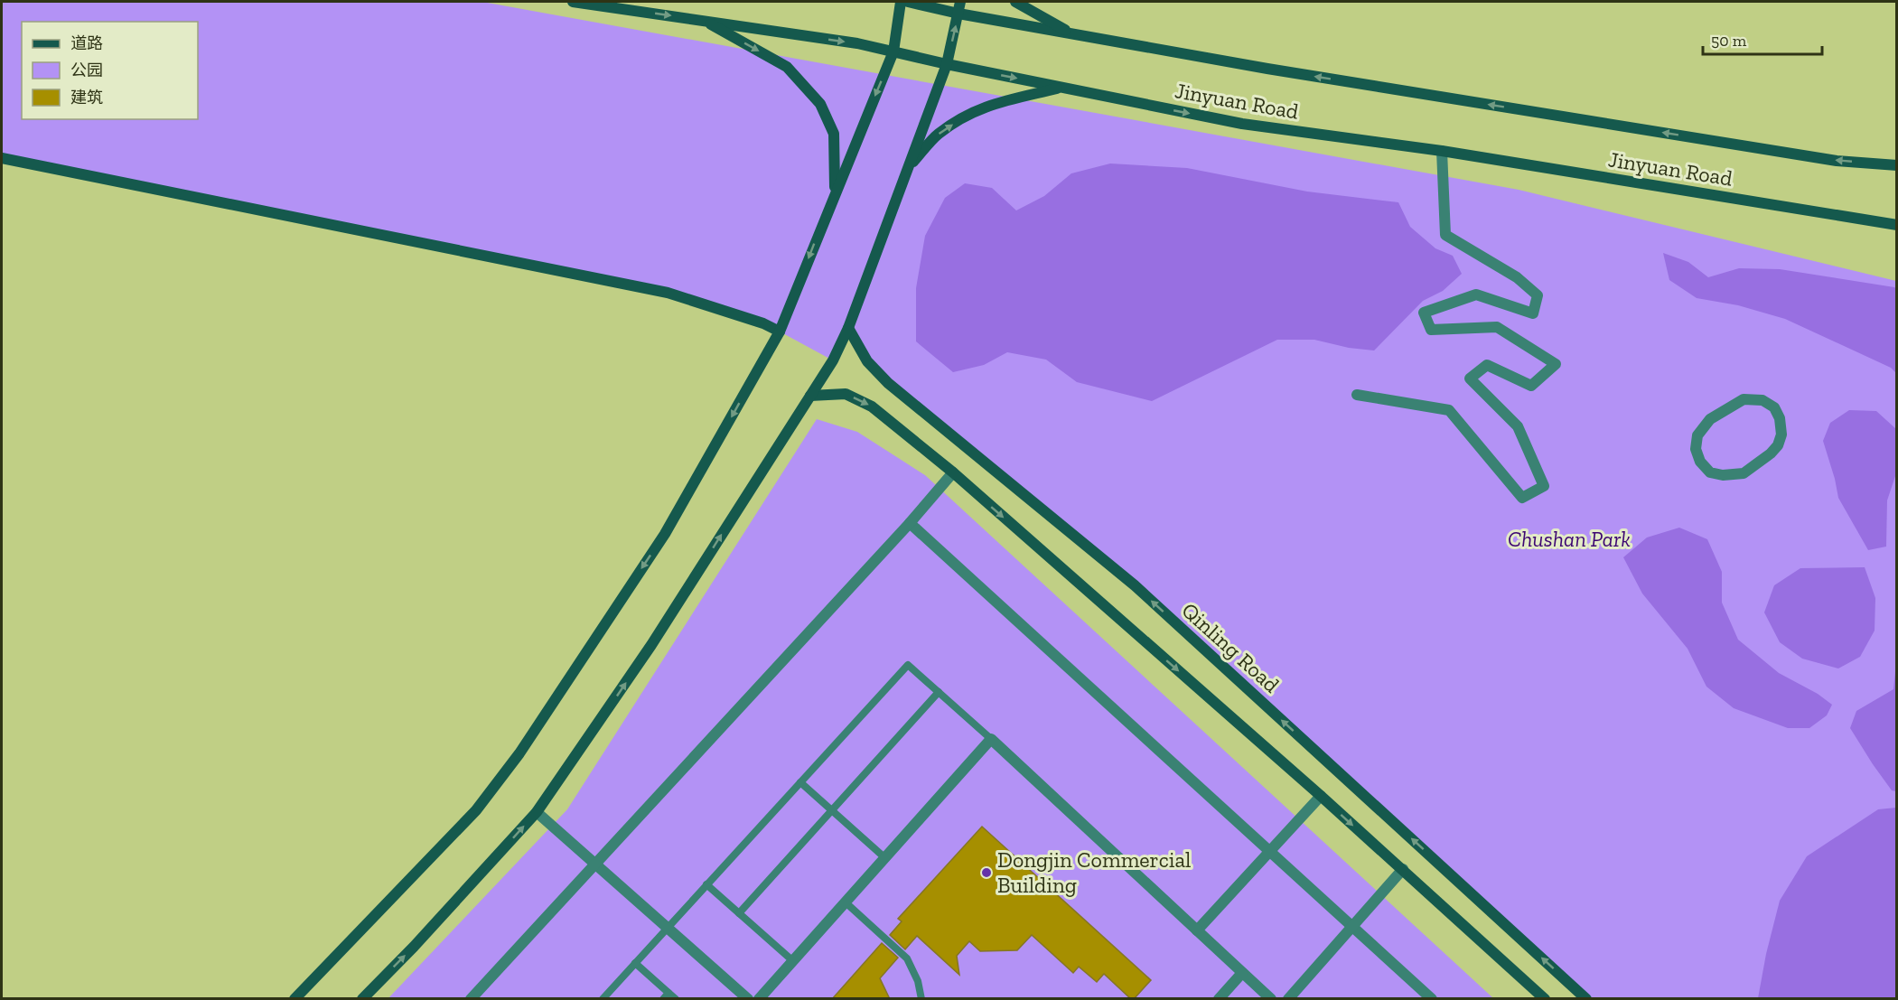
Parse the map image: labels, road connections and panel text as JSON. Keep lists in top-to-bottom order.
{
  "streets": {
    "main road": ["Jinyuan Road", "Qinling Road"]
  },
  "parks": ["Chushan Park"],
  "places": ["Dongjin Commercial Building"],
  "legend": ["道路", "公园", "建筑"],
  "scale_bar": "50 m"
}
